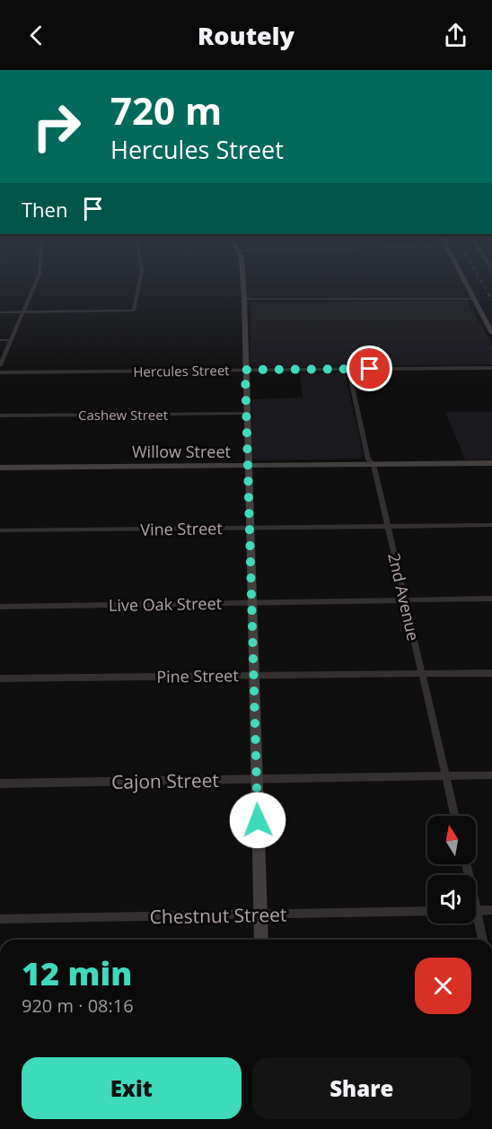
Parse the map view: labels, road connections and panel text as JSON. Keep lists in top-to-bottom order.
{
  "streets": {
    "street": [
      "Hercules Street",
      "Cashew Street",
      "Willow Street",
      "Vine Street",
      "2nd Avenue",
      "Live Oak Street",
      "Pine Street",
      "Cajon Street",
      "Chestnut Street"
    ]
  },
  "crossings": [
    ["Hercules Street", "2nd Avenue"],
    ["Willow Street", "2nd Avenue"],
    ["Vine Street", "2nd Avenue"],
    ["2nd Avenue", "Live Oak Street"],
    ["2nd Avenue", "Pine Street"],
    ["2nd Avenue", "Cajon Street"]
  ],
  "north": "top",
  "page": {
    "header": "Routely",
    "turn": ["720 m", "Hercules Street"],
    "then": "Then",
    "heading": ["12 min", "920 m · 08:16"],
    "buttons": ["Exit", "Share"]
  }
}
